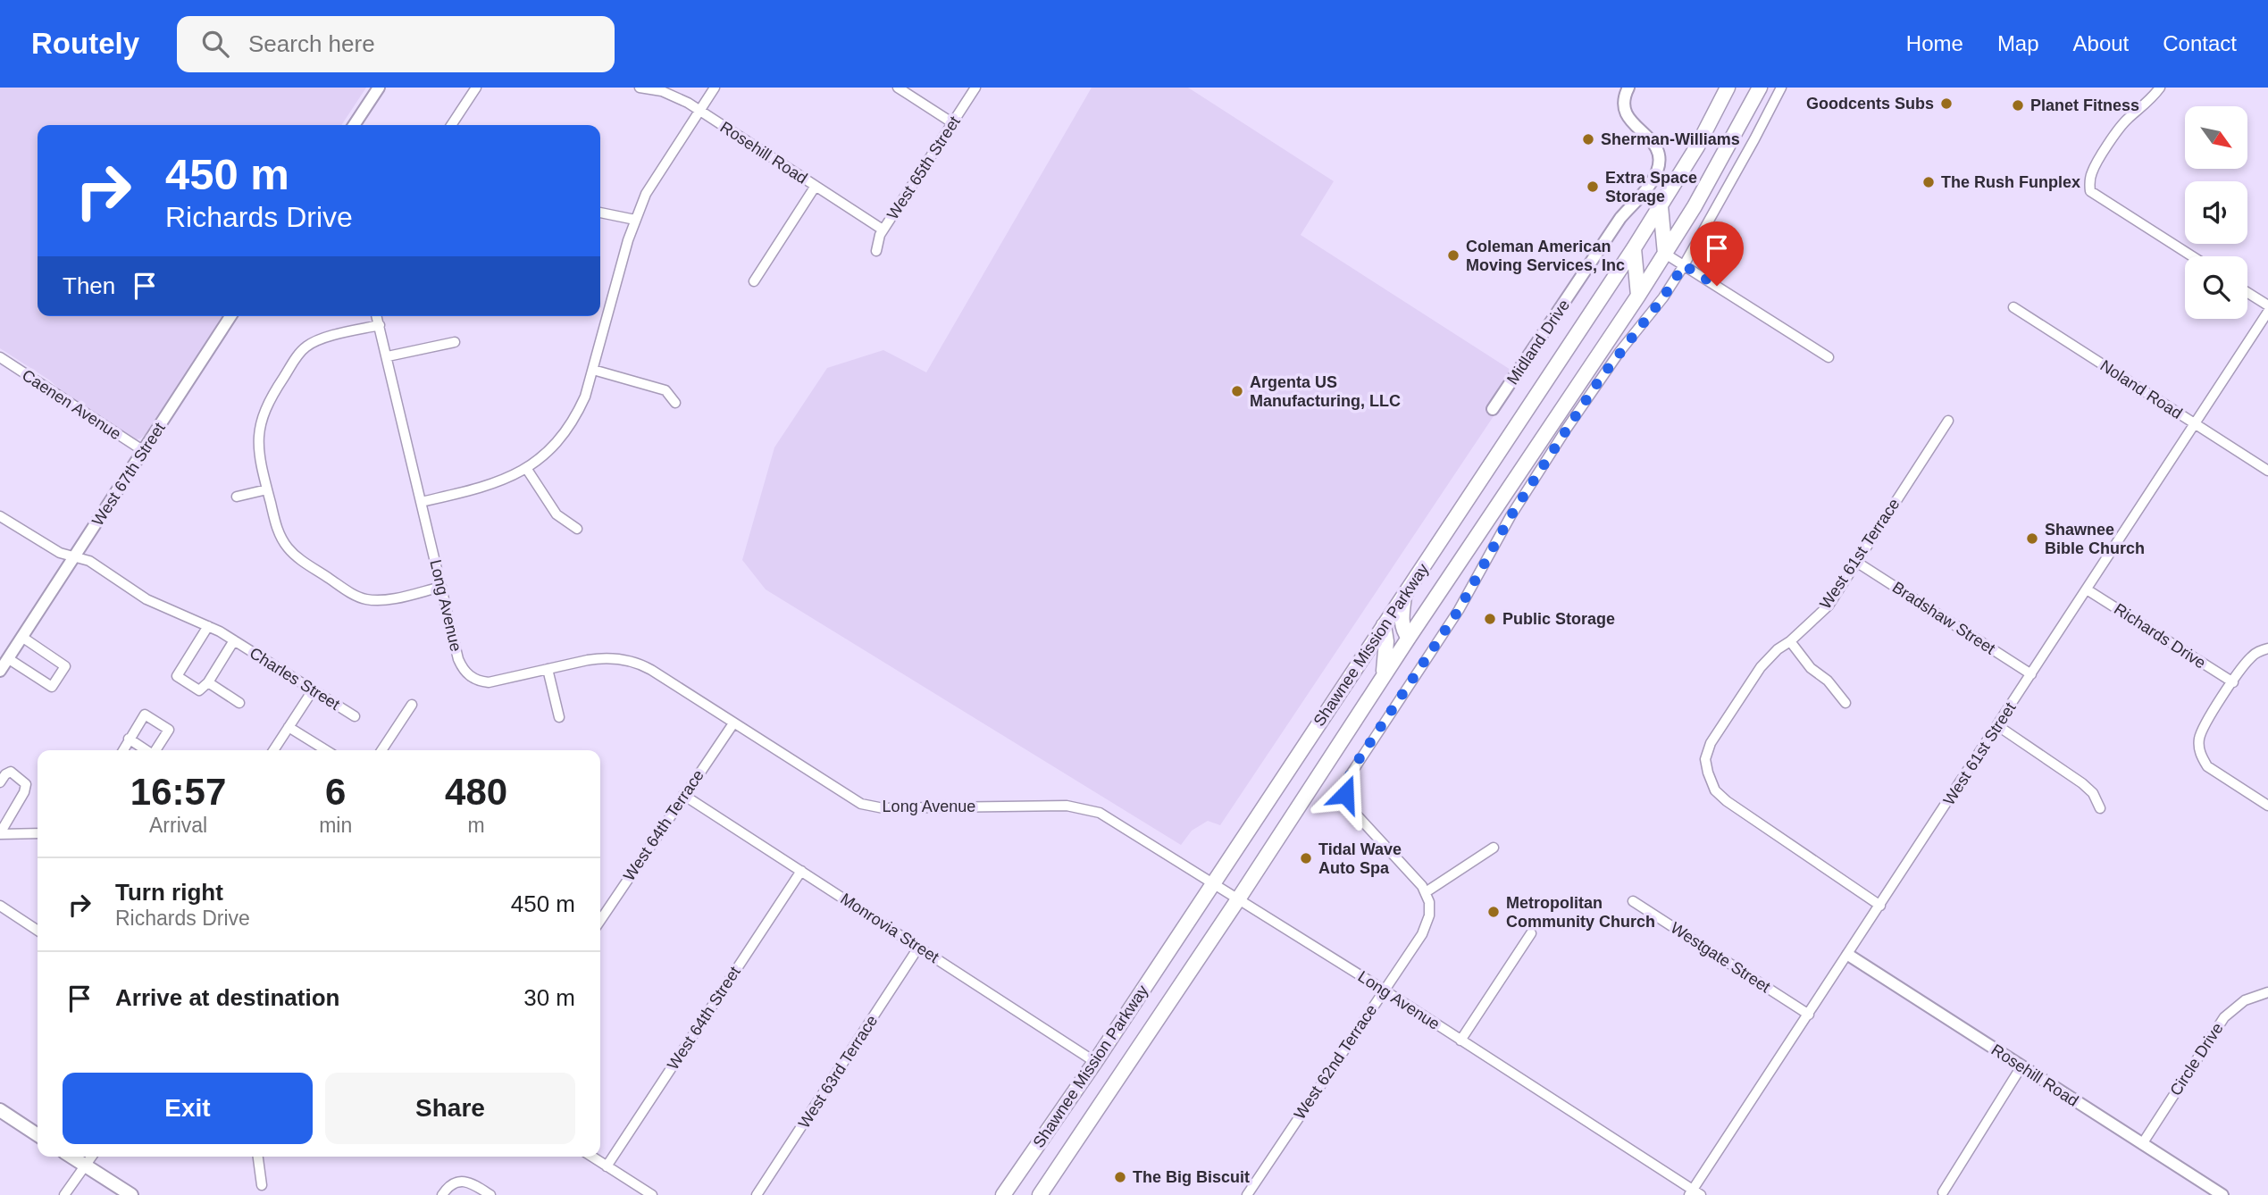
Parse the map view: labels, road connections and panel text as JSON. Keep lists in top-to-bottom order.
{
  "streets": {
    "highway": ["Shawnee Mission Parkway"],
    "street": [
      "Rosehill Road",
      "West 65th Street",
      "Midland Drive",
      "Noland Road",
      "Caenen Avenue",
      "West 67th Street",
      "West 61st Terrace",
      "Long Avenue",
      "Bradshaw Street",
      "Richards Drive",
      "Charles Street",
      "West 61st Street",
      "West 64th Terrace",
      "Monrovia Street",
      "Westgate Street",
      "West 64th Street",
      "Circle Drive",
      "West 62nd Terrace",
      "West 63rd Terrace"
    ]
  },
  "crossings": [
    ["Rosehill Road", "West 65th Street"],
    ["Rosehill Road", "West 61st Street"],
    ["Rosehill Road", "Circle Drive"],
    ["Noland Road", "West 61st Street"],
    ["Caenen Avenue", "West 67th Street"],
    ["West 67th Street", "Charles Street"],
    ["West 61st Terrace", "Bradshaw Street"],
    ["West 61st Terrace", "West 61st Street"],
    ["Long Avenue", "Shawnee Mission Parkway"],
    ["Long Avenue", "West 61st Street"],
    ["Long Avenue", "West 64th Terrace"],
    ["Long Avenue", "West 62nd Terrace"],
    ["Bradshaw Street", "West 61st Street"],
    ["Richards Drive", "West 61st Street"],
    ["Shawnee Mission Parkway", "Monrovia Street"],
    ["West 61st Street", "Westgate Street"],
    ["West 64th Terrace", "Monrovia Street"],
    ["Monrovia Street", "West 64th Street"],
    ["Monrovia Street", "West 63rd Terrace"]
  ],
  "places": [
    "Goodcents Subs",
    "Planet Fitness",
    "Sherman-Williams",
    "The Rush Funplex",
    "Extra Space Storage",
    "Coleman American Moving Services, Inc",
    "Argenta US Manufacturing, LLC",
    "Shawnee Bible Church",
    "Public Storage",
    "Tidal Wave Auto Spa",
    "Metropolitan Community Church",
    "The Big Biscuit"
  ],
  "north": "bottom right",
  "page": {
    "header": "Routely",
    "search": "Search here",
    "nav": [
      "Home",
      "Map",
      "About",
      "Contact"
    ],
    "turn": ["450 m", "Richards Drive"],
    "then": "Then",
    "eta": [
      "16:57",
      "Arrival",
      "6",
      "min",
      "480",
      "m"
    ],
    "list": [
      {
        "name": "Turn right",
        "note": "Richards Drive",
        "value": "450 m"
      },
      {
        "name": "Arrive at destination",
        "value": "30 m"
      }
    ],
    "buttons": ["Exit", "Share"]
  }
}
